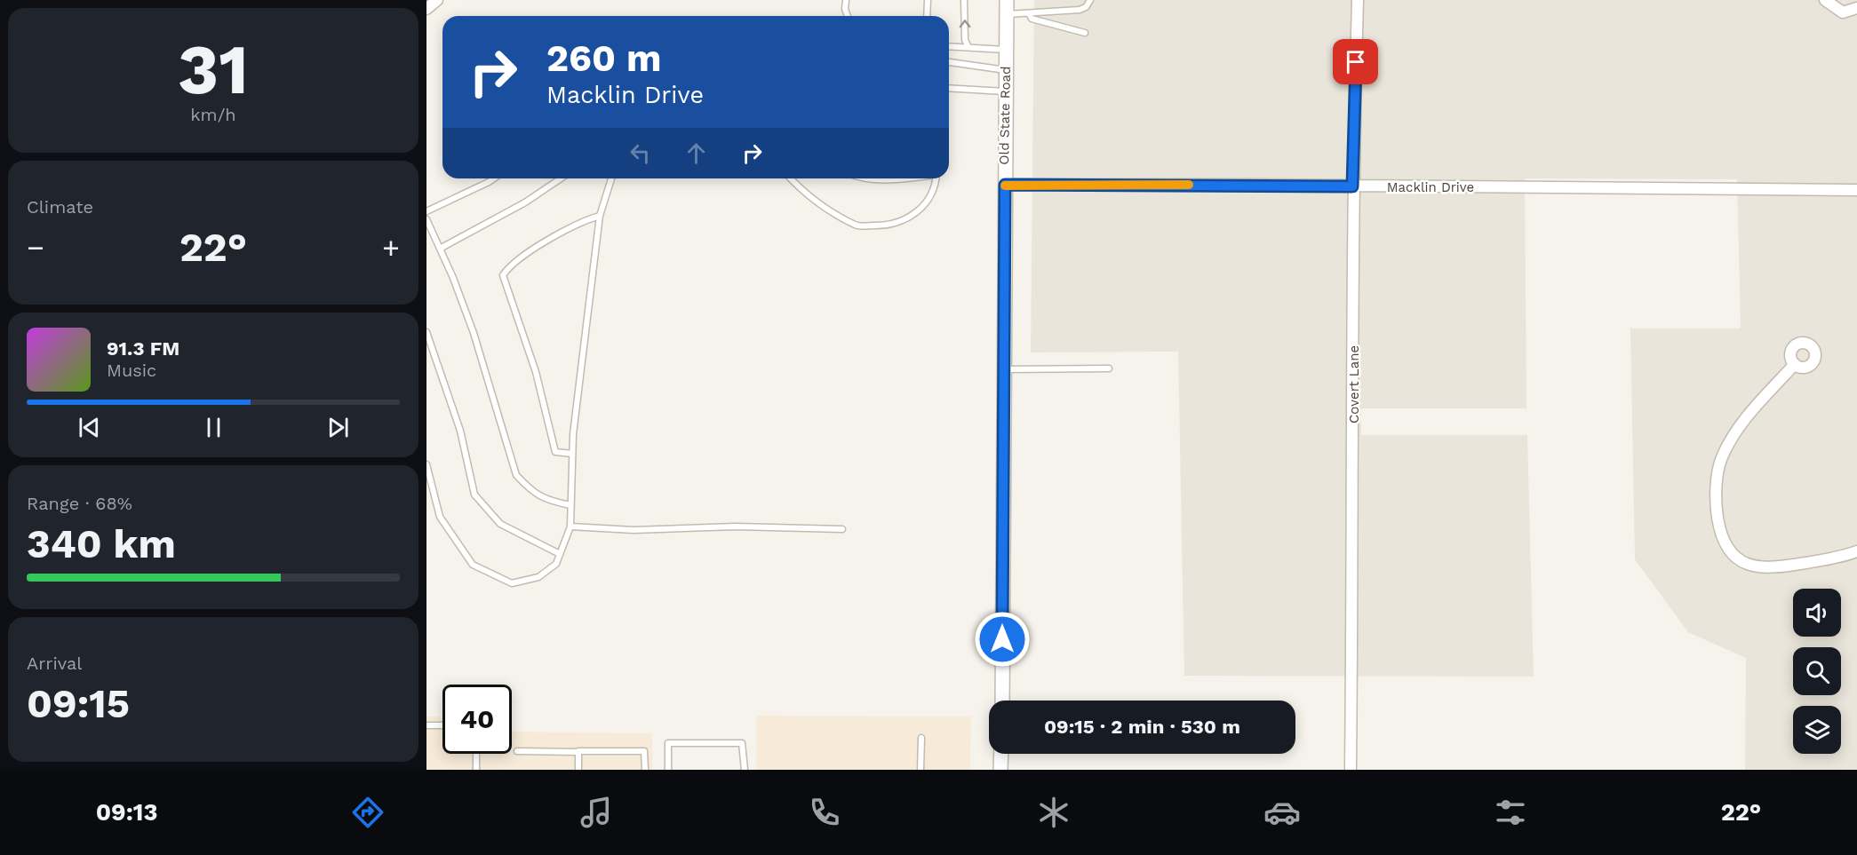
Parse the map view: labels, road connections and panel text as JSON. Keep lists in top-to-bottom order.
{
  "streets": {
    "street": ["Old State Road", "Macklin Drive", "Covert Lane"]
  },
  "crossings": [
    ["Old State Road", "Macklin Drive"],
    ["Macklin Drive", "Covert Lane"]
  ],
  "page": {
    "tile": [
      ["31", "km/h"],
      "Climate",
      ["Range · 68%", "340 km"],
      ["Arrival", "09:15"]
    ],
    "turn": ["260 m", "Macklin Drive"],
    "heat": ["−", "22°", "+"],
    "song": ["91.3 FM", "Music"],
    "limit": "40",
    "trip": "09:15 · 2 min · 530 m",
    "tabs": ["09:13", "22°"]
  }
}
